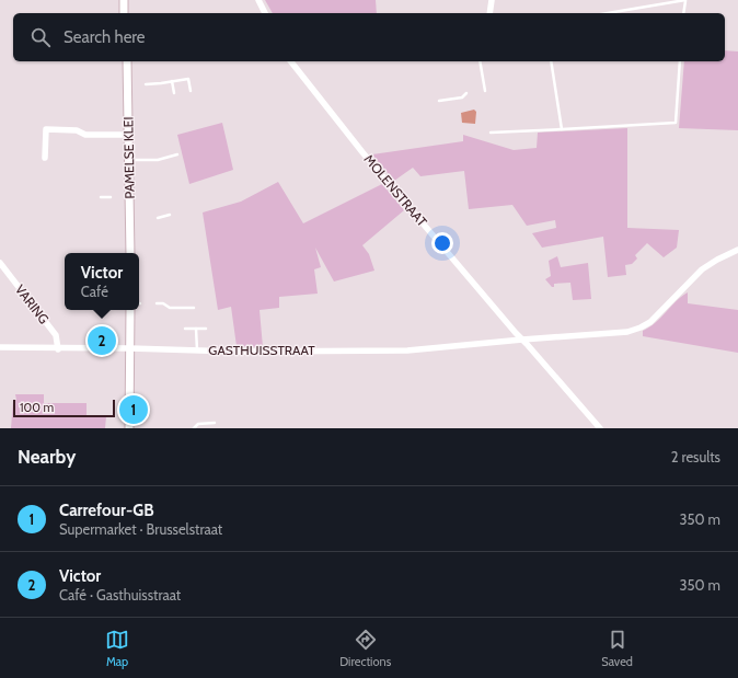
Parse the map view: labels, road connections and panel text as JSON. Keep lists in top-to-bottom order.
{
  "streets": {
    "main road": ["PAMELSE KLEI"],
    "street": ["MOLENSTRAAT", "VARING", "GASTHUISSTRAAT"]
  },
  "crossings": [
    ["MOLENSTRAAT", "GASTHUISSTRAAT"],
    ["VARING", "GASTHUISSTRAAT"]
  ],
  "scale_bar": "100 m",
  "page": {
    "search": "Search here",
    "popup": ["Victor", "Café"],
    "pins": ["2", "1"],
    "scale": "100 m",
    "heading": ["Nearby", "2 results"],
    "list": [
      {
        "mark": "1",
        "name": "Carrefour-GB",
        "note": "Supermarket · Brusselstraat",
        "value": "350 m"
      },
      {
        "mark": "2",
        "name": "Victor",
        "note": "Café · Gasthuisstraat",
        "value": "350 m"
      }
    ],
    "nav": ["Map", "Directions", "Saved"]
  }
}
